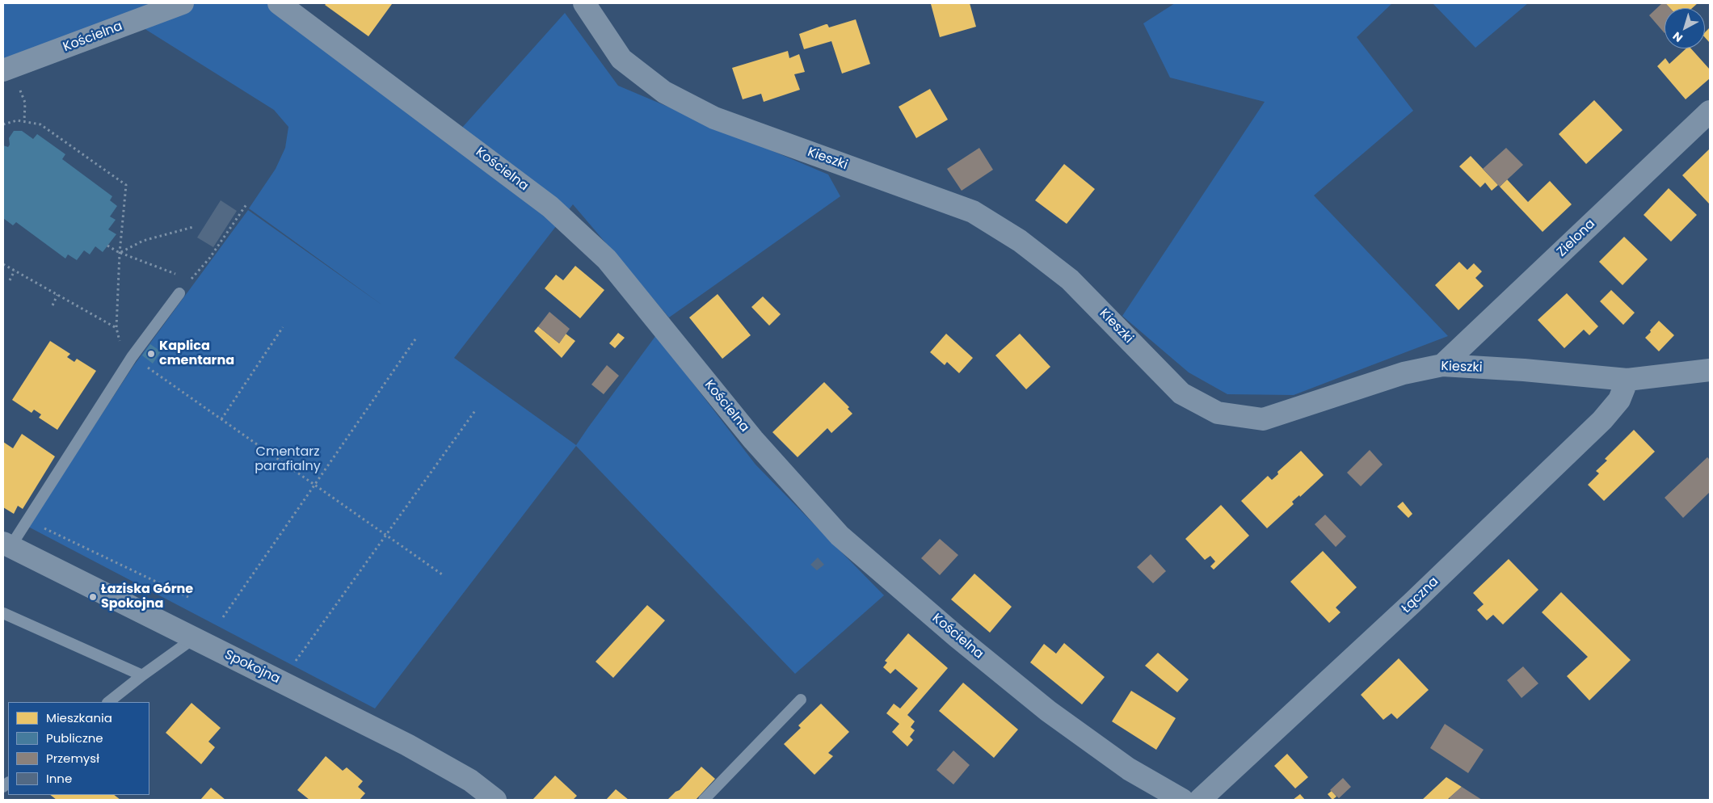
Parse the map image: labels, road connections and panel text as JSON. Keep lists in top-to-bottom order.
{
  "streets": {
    "street": [
      "Kościelna",
      "Kieszki",
      "Zielona",
      "Łączna",
      "Spokojna"
    ]
  },
  "crossings": [
    ["Kieszki", "Zielona"],
    ["Kieszki", "Łączna"]
  ],
  "parks": ["Cmentarz parafialny"],
  "places": ["Kaplica cmentarna", "Łaziska Górne Spokojna"],
  "legend": [
    "Mieszkania",
    "Publiczne",
    "Przemysł",
    "Inne"
  ],
  "north": "bottom left"
}
